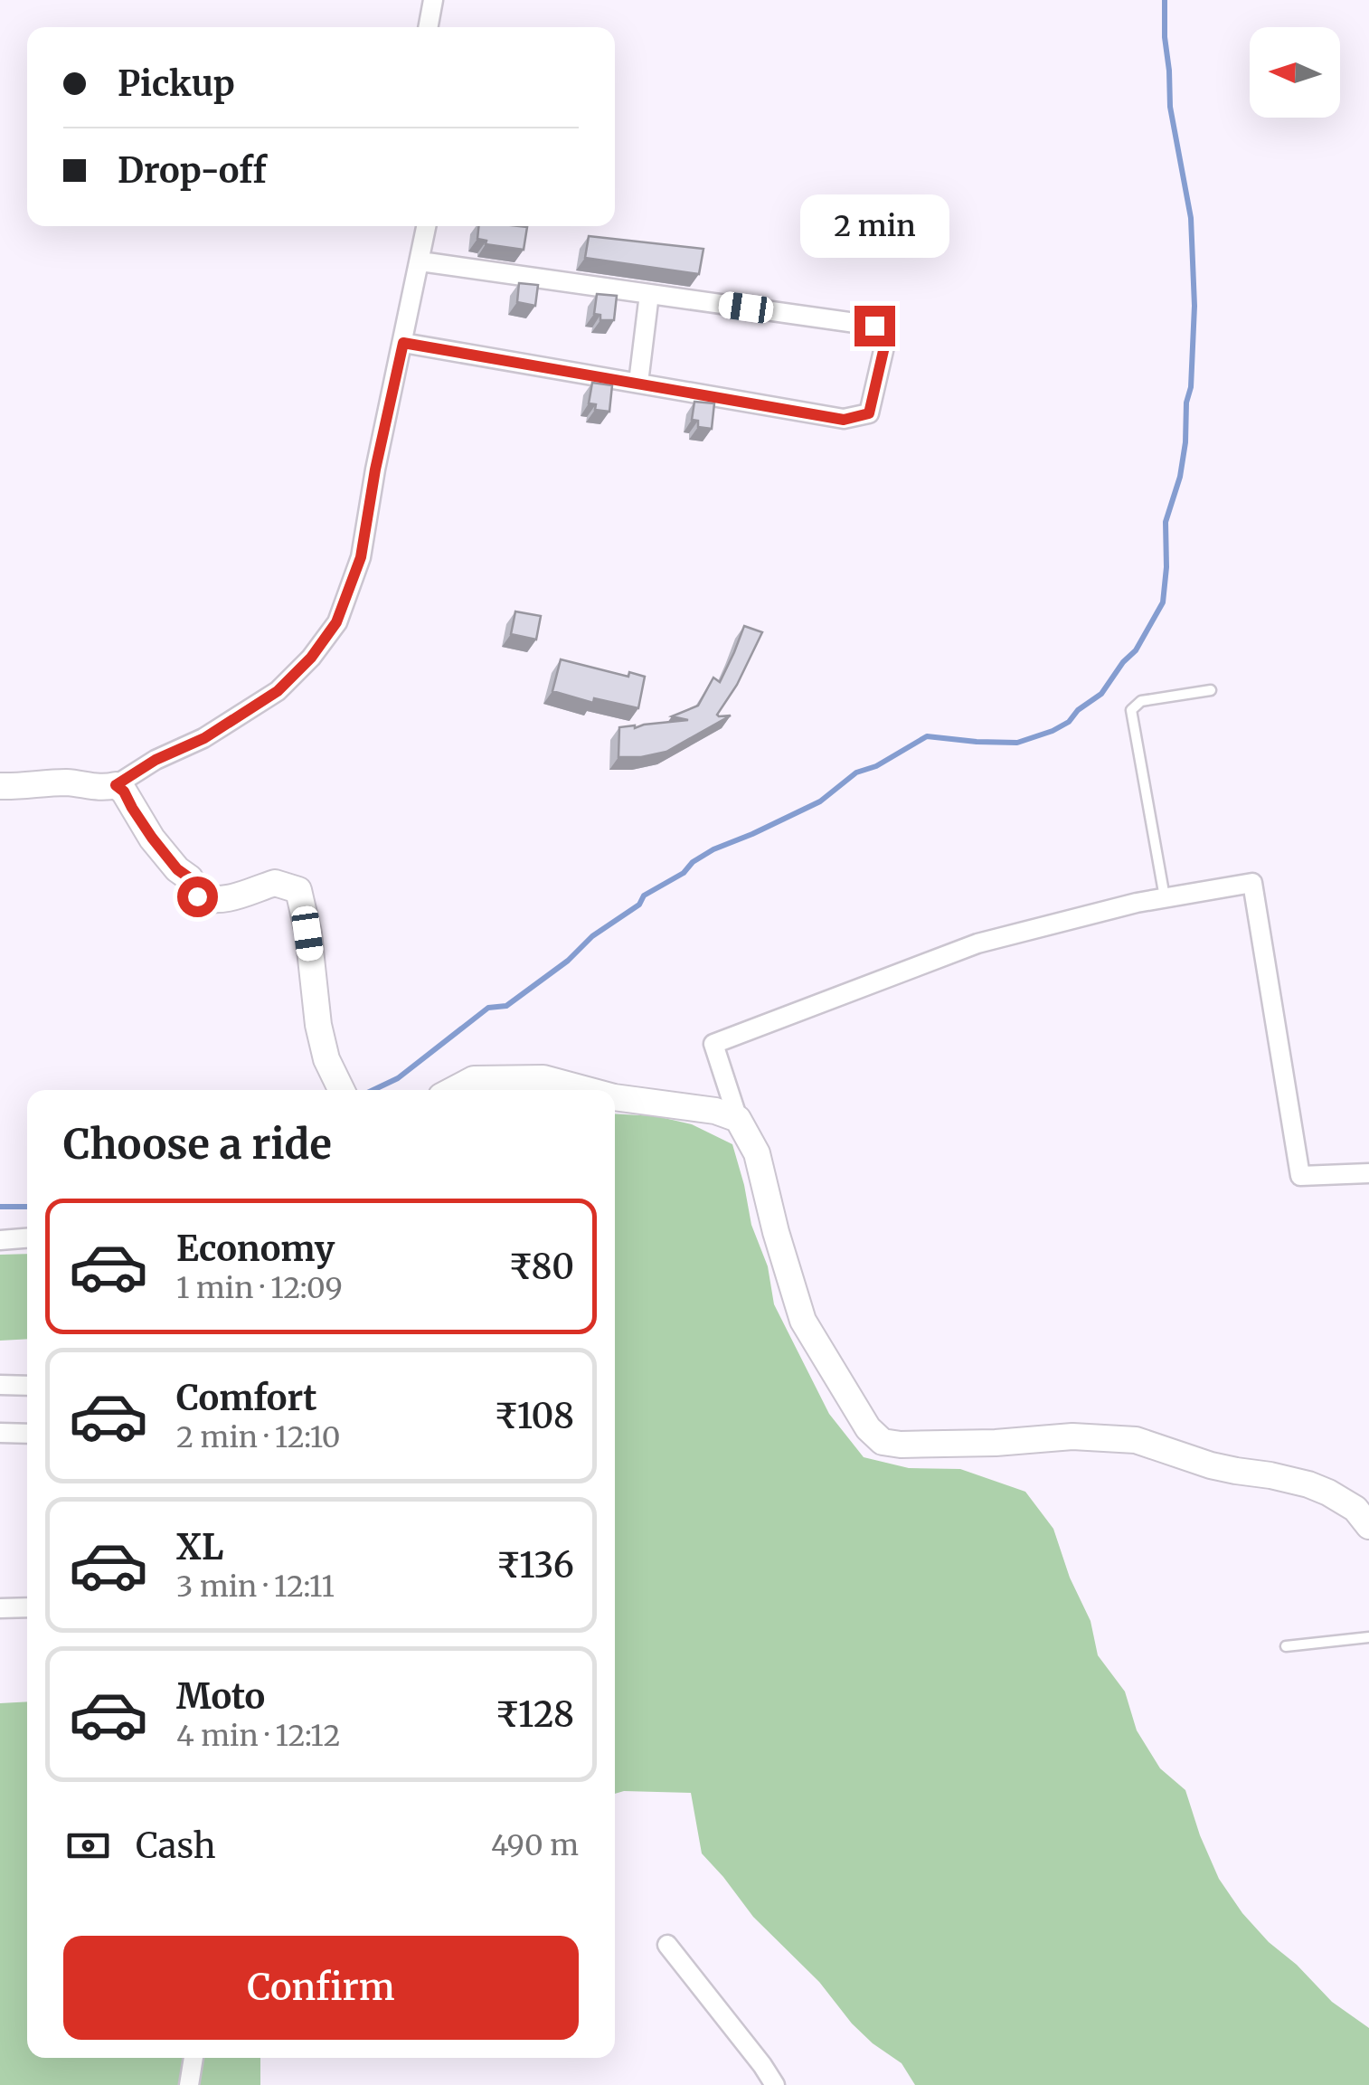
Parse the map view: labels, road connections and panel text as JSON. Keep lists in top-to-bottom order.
{
  "north": "left",
  "page": {
    "banner": ["Pickup", "Drop-off"],
    "bubble": "2 min",
    "heading": "Choose a ride",
    "list": [
      {
        "name": "Economy",
        "note": "1 min · 12:09",
        "value": "₹80"
      },
      {
        "name": "Comfort",
        "note": "2 min · 12:10",
        "value": "₹108"
      },
      {
        "name": "XL",
        "note": "3 min · 12:11",
        "value": "₹136"
      },
      {
        "name": "Moto",
        "note": "4 min · 12:12",
        "value": "₹128"
      }
    ],
    "pay": ["Cash", "490 m"],
    "buttons": "Confirm"
  }
}
